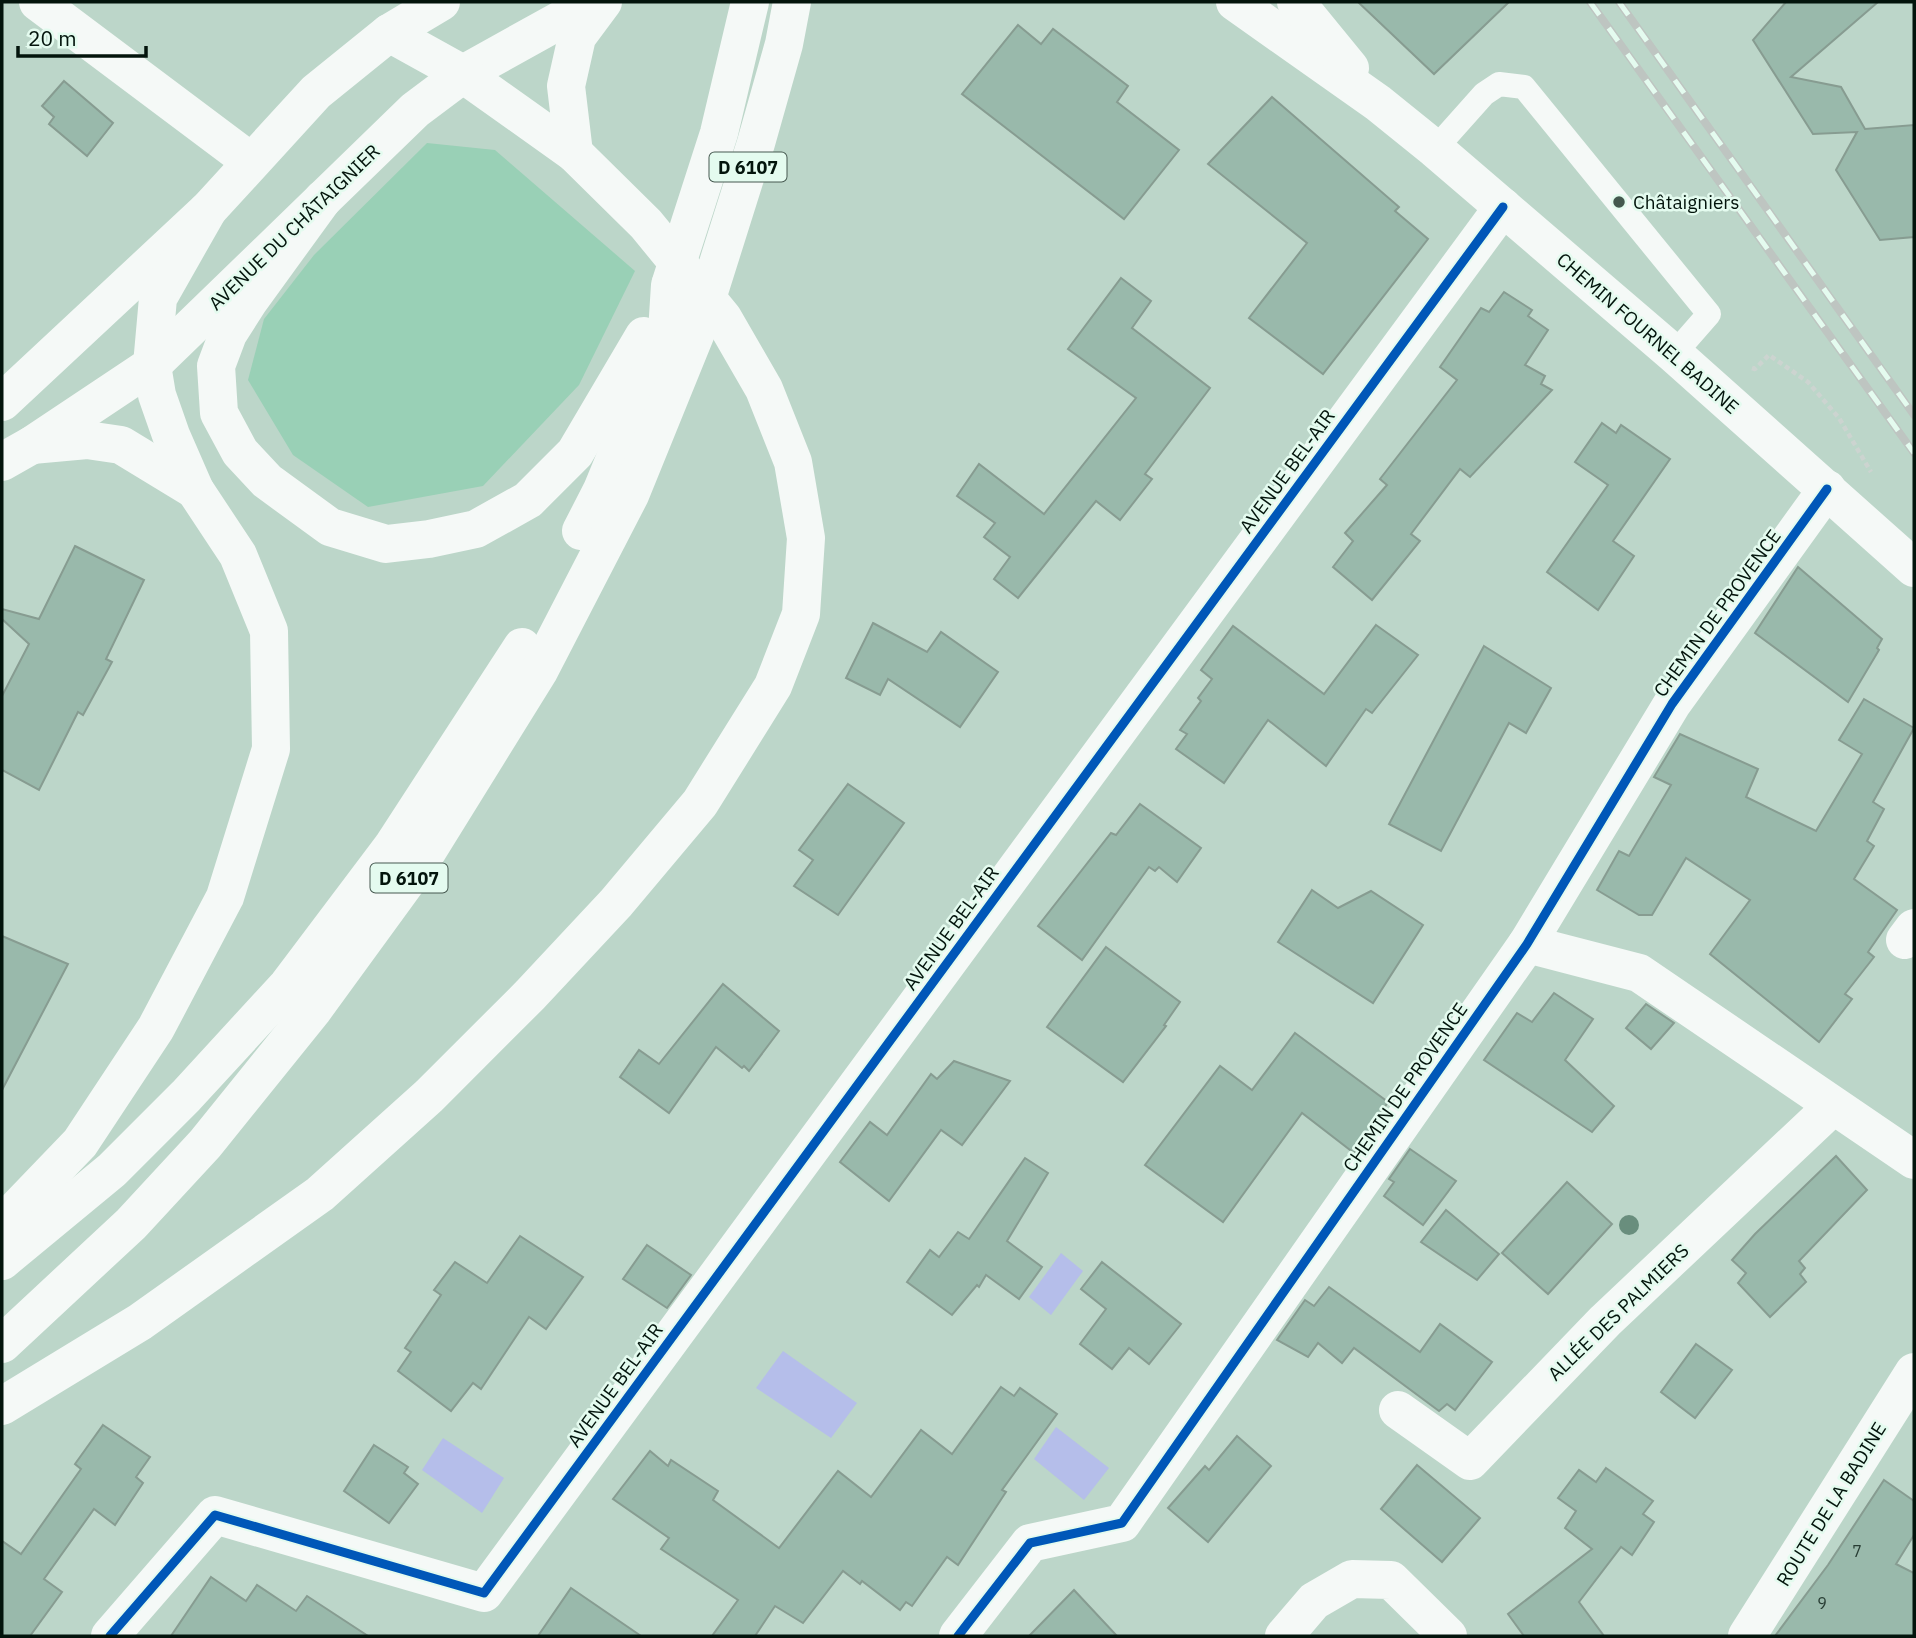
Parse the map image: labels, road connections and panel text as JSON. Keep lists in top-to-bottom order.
{
  "streets": {
    "main road": [
      "D 6107",
      "AVENUE DU CHÂTAIGNIER",
      "CHEMIN FOURNEL BADINE",
      "AVENUE BEL-AIR",
      "CHEMIN DE PROVENCE",
      "ALLÉE DES PALMIERS",
      "ROUTE DE LA BADINE"
    ]
  },
  "crossings": [
    ["CHEMIN FOURNEL BADINE", "AVENUE BEL-AIR"],
    ["CHEMIN FOURNEL BADINE", "CHEMIN DE PROVENCE"]
  ],
  "places": ["Châtaigniers"],
  "house_numbers": ["7", "9"],
  "scale_bar": "20 m"
}
